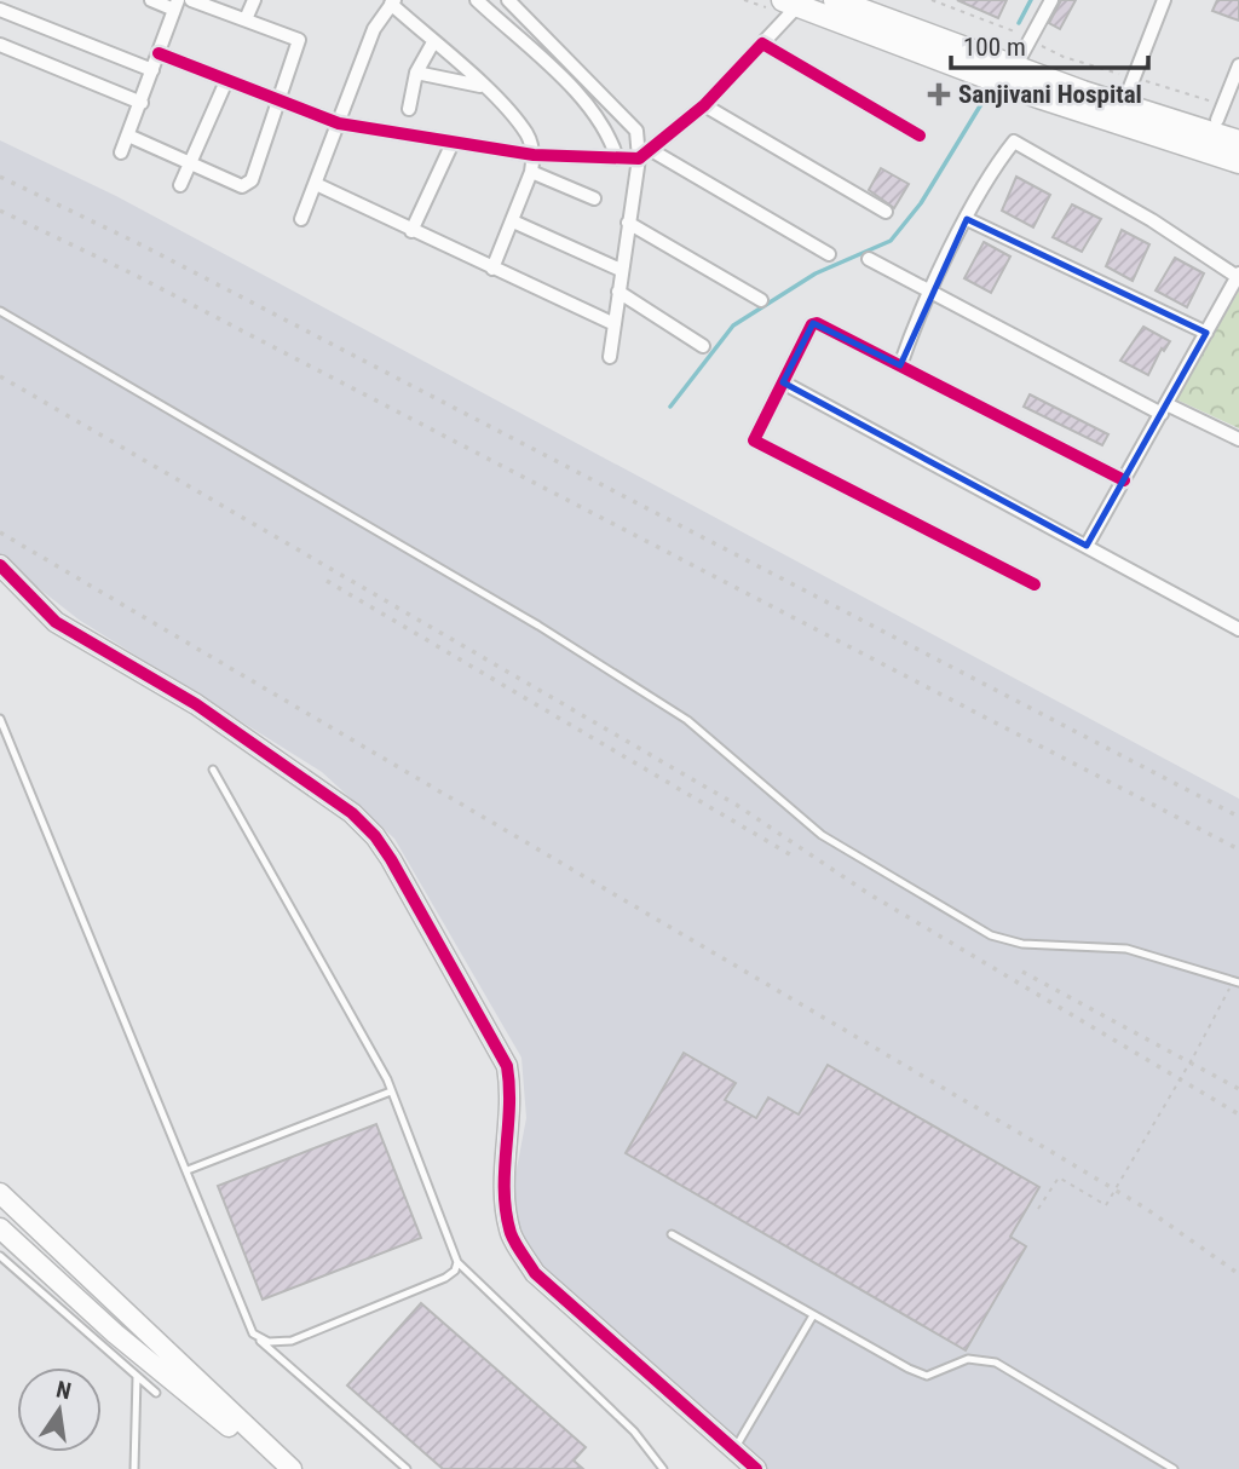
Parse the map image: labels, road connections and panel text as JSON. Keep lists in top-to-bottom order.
{
  "places": {
    "health": ["Sanjivani Hospital"]
  },
  "scale_bar": "100 m",
  "north": "top"
}
